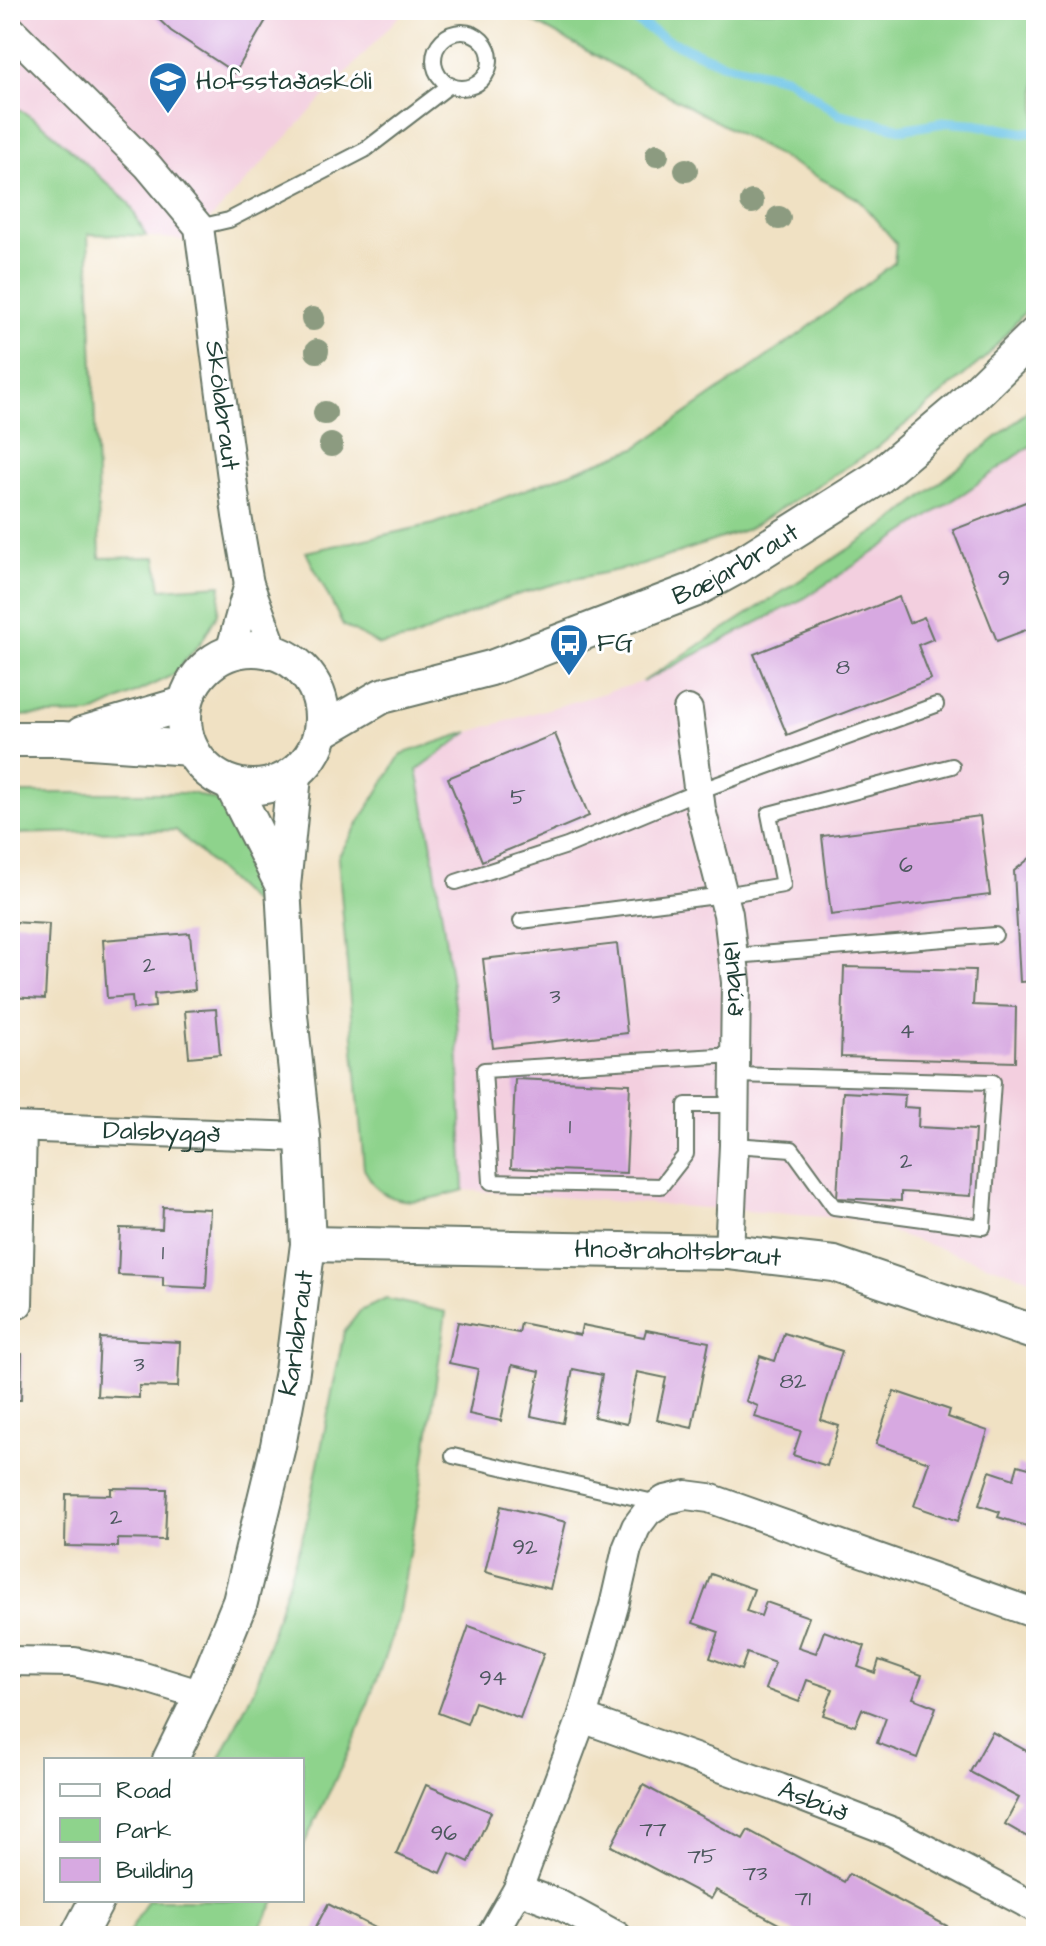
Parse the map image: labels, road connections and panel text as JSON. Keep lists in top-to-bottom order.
{
  "streets": {
    "street": [
      "Skólabraut",
      "Bæjarbraut",
      "Iðnbúð",
      "Dalsbyggð",
      "Hnoðraholtsbraut",
      "Karlabraut",
      "Ásbúð"
    ]
  },
  "crossings": [
    ["Skólabraut", "Bæjarbraut"],
    ["Skólabraut", "Karlabraut"],
    ["Bæjarbraut", "Karlabraut"],
    ["Iðnbúð", "Hnoðraholtsbraut"],
    ["Dalsbyggð", "Karlabraut"],
    ["Hnoðraholtsbraut", "Karlabraut"]
  ],
  "places": {
    "school or university": ["Hofsstaðaskóli"],
    "bus stop": ["FG"]
  },
  "house_numbers": [
    "9",
    "8",
    "5",
    "6",
    "2",
    "3",
    "4",
    "1",
    "2",
    "1",
    "3",
    "82",
    "2",
    "92",
    "94",
    "77",
    "96",
    "75",
    "73",
    "71"
  ],
  "legend": ["Road", "Park", "Building"]
}
